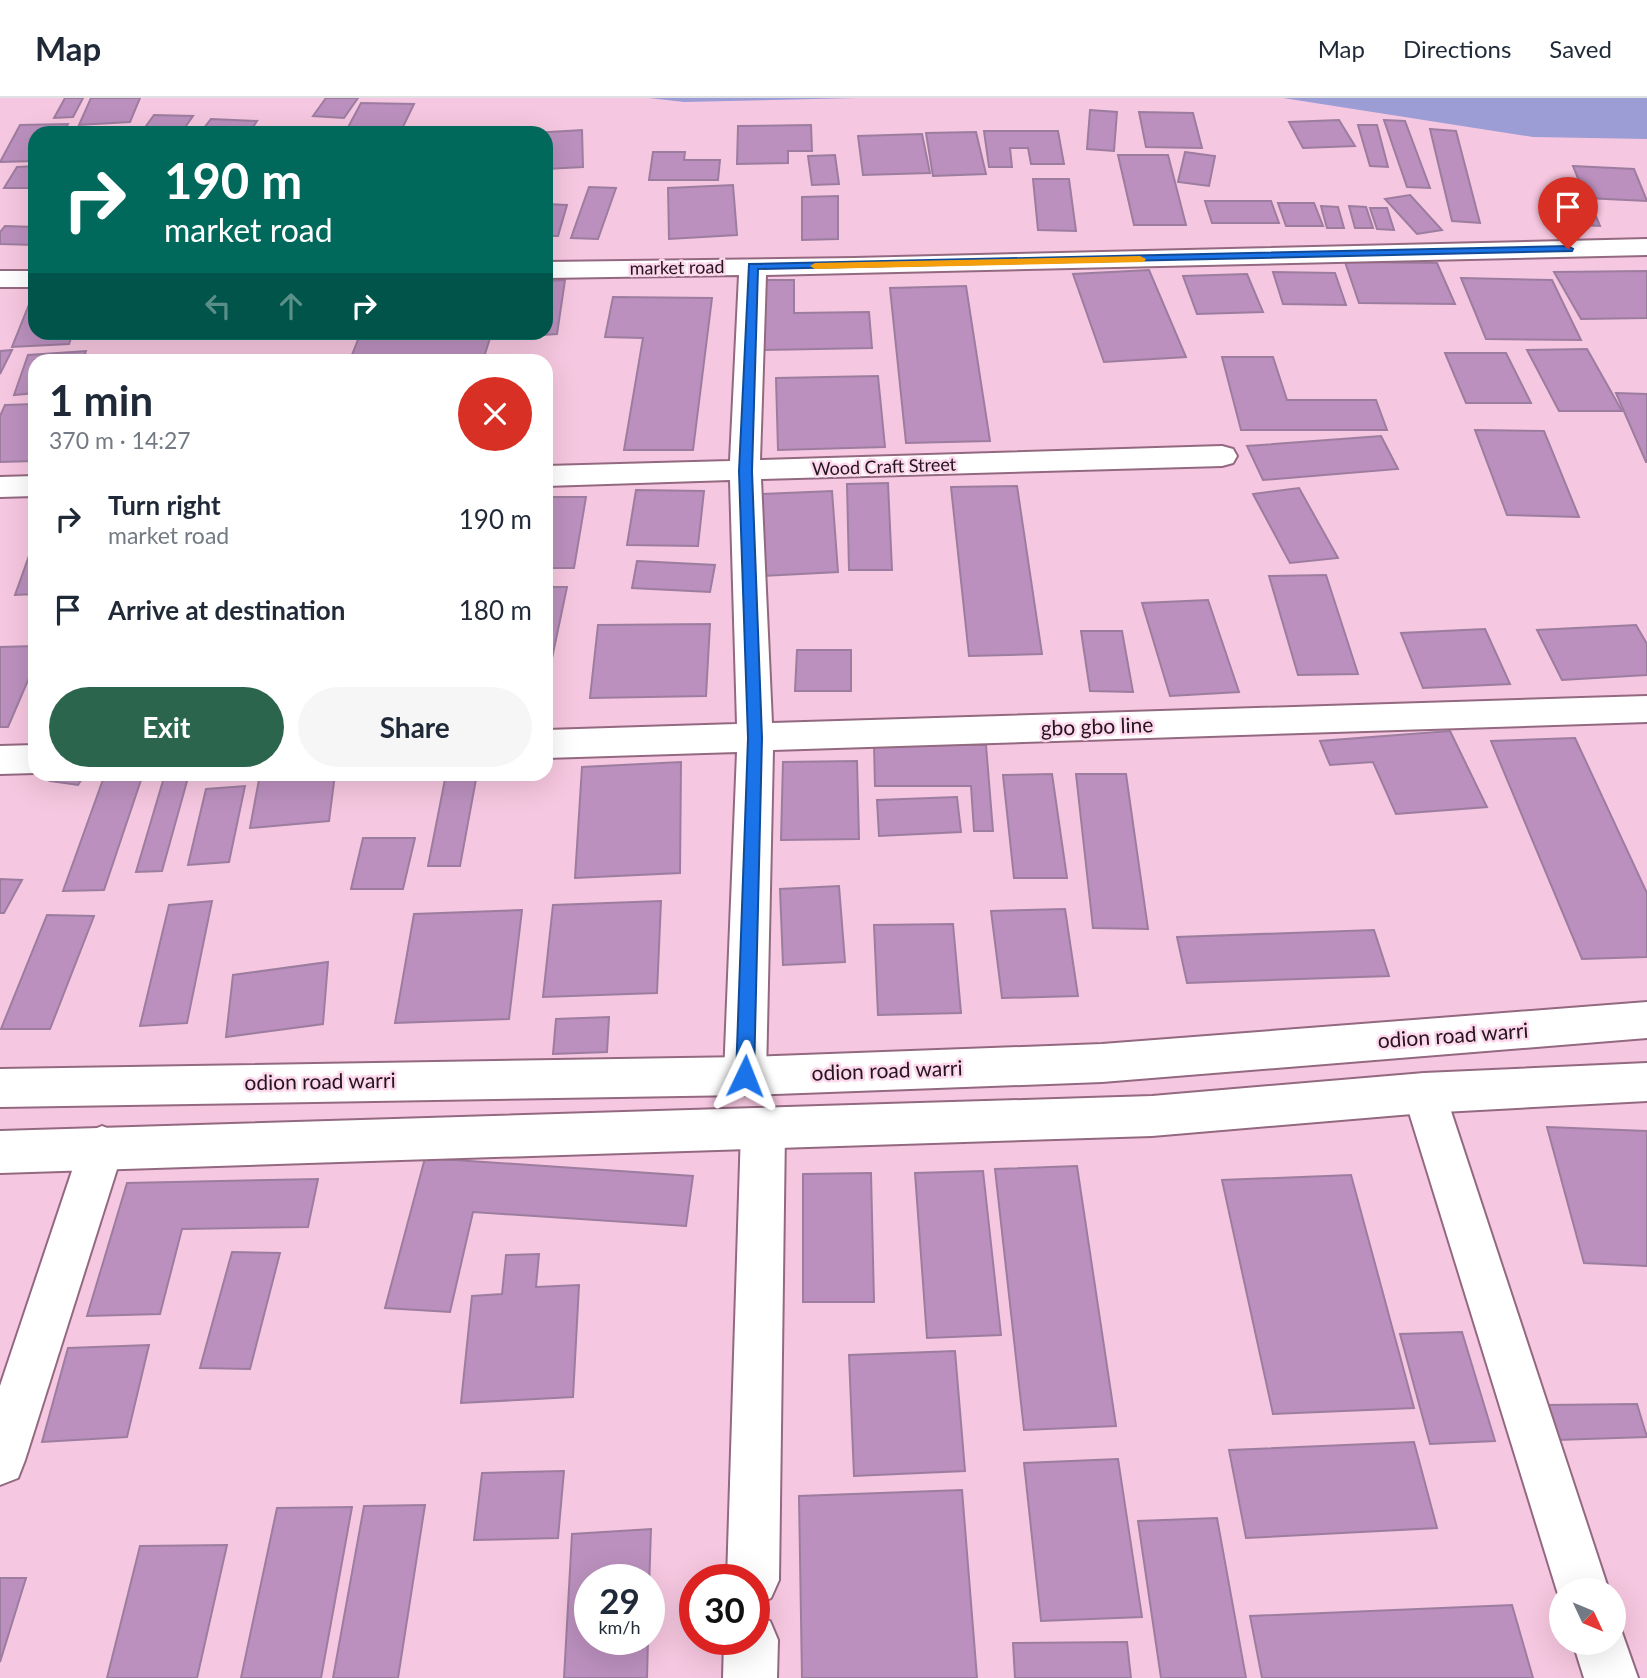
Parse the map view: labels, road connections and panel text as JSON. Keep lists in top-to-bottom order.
{
  "streets": {
    "street": [
      "market road",
      "Wood Craft Street",
      "gbo gbo line",
      "odion road warri"
    ]
  },
  "north": "bottom right",
  "page": {
    "header": "Map",
    "nav": ["Map", "Directions", "Saved"],
    "turn": ["190 m", "market road"],
    "heading": ["1 min", "370 m · 14:27"],
    "list": [
      {
        "name": "Turn right",
        "note": "market road",
        "value": "190 m"
      },
      {
        "name": "Arrive at destination",
        "value": "180 m"
      }
    ],
    "buttons": ["Exit", "Share"],
    "speed": "29 km/h",
    "limit": "30"
  }
}
